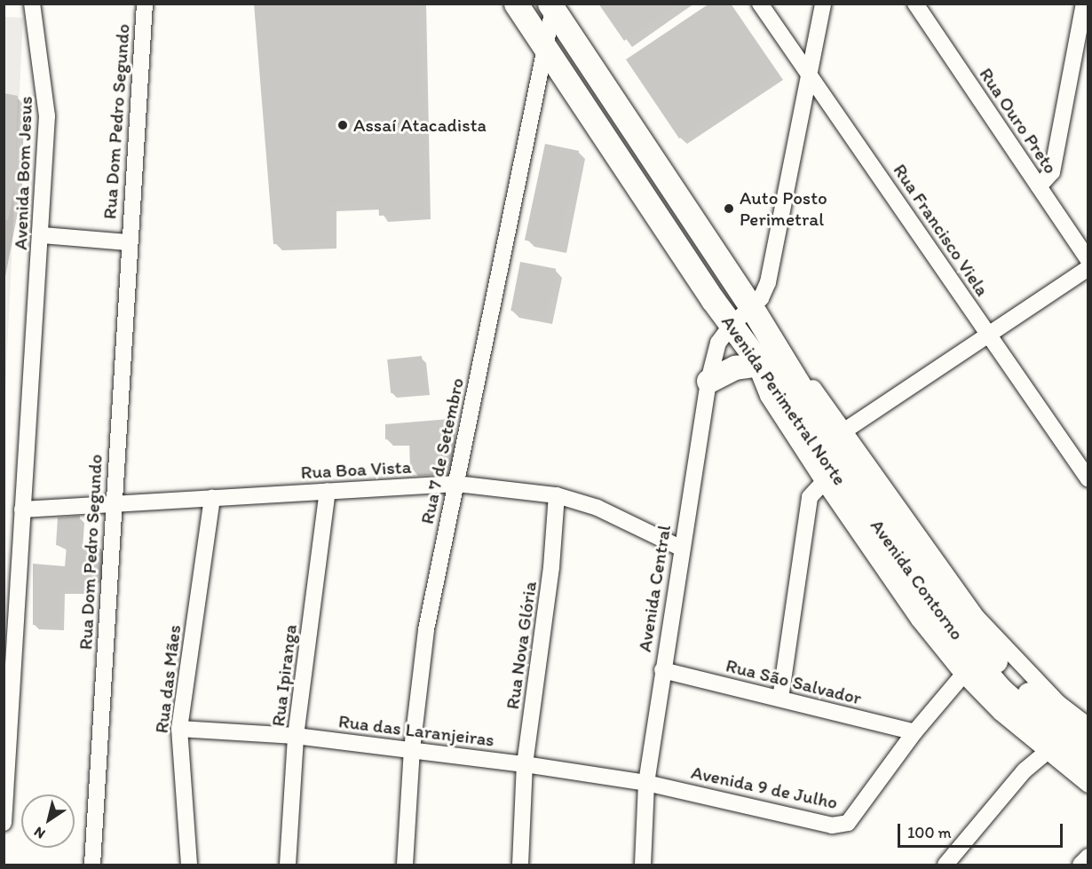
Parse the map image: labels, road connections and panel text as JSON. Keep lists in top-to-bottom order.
{
  "streets": {
    "highway": ["Avenida Perimetral Norte"],
    "street": [
      "Rua Ouro Preto",
      "Rua Dom Pedro Segundo",
      "Avenida Bom Jesus",
      "Rua Francisco Viela",
      "Rua 7 de Setembro",
      "Rua Boa Vista",
      "Avenida Contorno",
      "Avenida Central",
      "Rua Nova Glória",
      "Rua Ipiranga",
      "Rua das Mães",
      "Rua São Salvador",
      "Rua das Laranjeiras",
      "Avenida 9 de Julho"
    ]
  },
  "crossings": [
    ["Rua Dom Pedro Segundo", "Avenida Bom Jesus"],
    ["Rua Dom Pedro Segundo", "Rua Boa Vista"],
    ["Avenida Bom Jesus", "Rua Boa Vista"],
    ["Rua Francisco Viela", "Avenida Central"],
    ["Avenida Perimetral Norte", "Rua 7 de Setembro"],
    ["Avenida Perimetral Norte", "Avenida Contorno"],
    ["Avenida Perimetral Norte", "Avenida Central"],
    ["Rua 7 de Setembro", "Rua Boa Vista"],
    ["Rua 7 de Setembro", "Rua das Laranjeiras"],
    ["Rua Boa Vista", "Avenida Central"],
    ["Rua Boa Vista", "Rua Nova Glória"],
    ["Rua Boa Vista", "Rua Ipiranga"],
    ["Rua Boa Vista", "Rua das Mães"],
    ["Avenida Contorno", "Avenida 9 de Julho"],
    ["Avenida Central", "Rua São Salvador"],
    ["Avenida Central", "Rua das Laranjeiras"],
    ["Avenida Central", "Avenida 9 de Julho"],
    ["Rua Nova Glória", "Rua das Laranjeiras"],
    ["Rua Ipiranga", "Rua das Laranjeiras"],
    ["Rua das Mães", "Rua das Laranjeiras"],
    ["Rua São Salvador", "Avenida 9 de Julho"],
    ["Rua das Laranjeiras", "Avenida 9 de Julho"]
  ],
  "places": ["Assaí Atacadista", "Auto Posto Perimetral"],
  "scale_bar": "100 m",
  "north": "bottom left"
}
